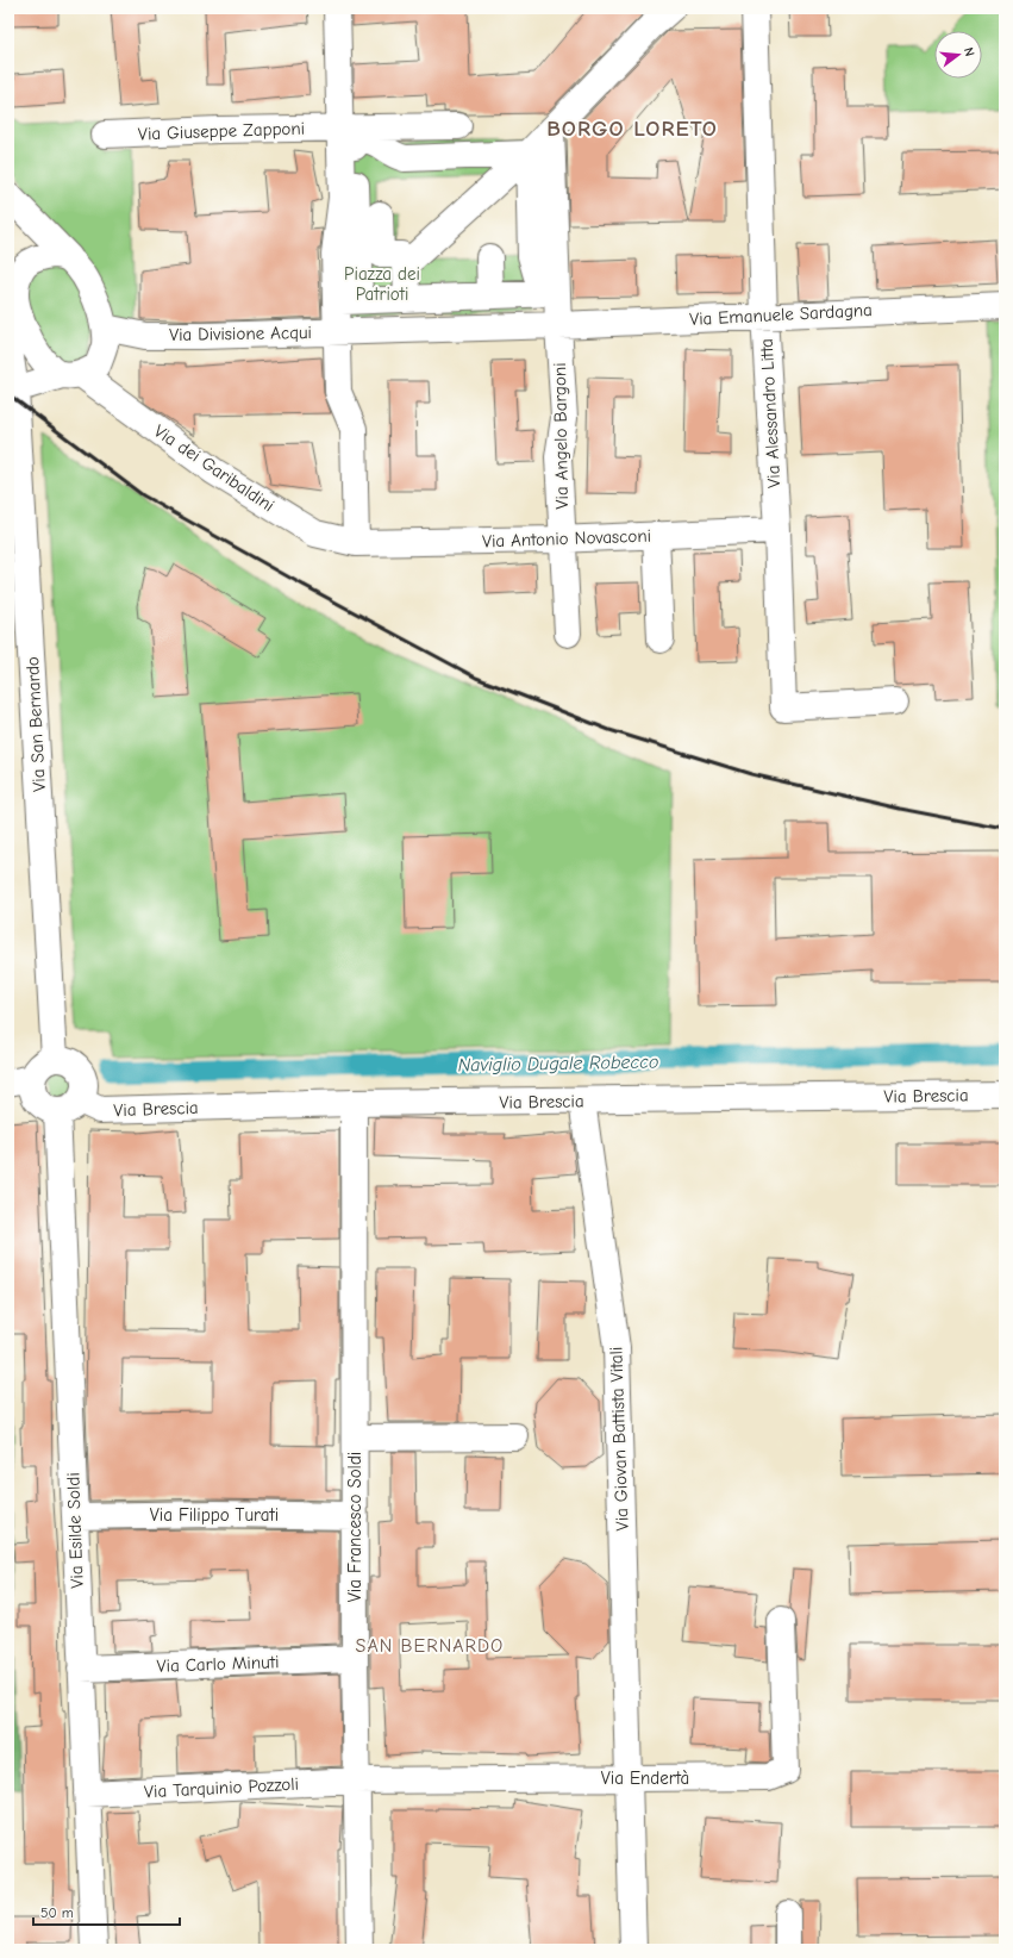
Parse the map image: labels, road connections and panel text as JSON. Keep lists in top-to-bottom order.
{
  "streets": {
    "street": [
      "Via Giuseppe Zapponi",
      "Via Emanuele Sardagna",
      "Via Divisione Acqui",
      "Via Alessandro Litta",
      "Via Angelo Bargoni",
      "Via dei Garibaldini",
      "Via Antonio Novasconi",
      "Via San Bernardo",
      "Via Brescia",
      "Via Giovan Battista Vitali",
      "Via Filippo Turati",
      "Via Francesco Soldi",
      "Via Esilde Soldi",
      "Via Carlo Minuti",
      "Via Endertà",
      "Via Tarquinio Pozzoli"
    ]
  },
  "crossings": [
    ["Via Emanuele Sardagna", "Via Alessandro Litta"],
    ["Via Emanuele Sardagna", "Via Angelo Bargoni"],
    ["Via Alessandro Litta", "Via Antonio Novasconi"],
    ["Via Angelo Bargoni", "Via Antonio Novasconi"],
    ["Via dei Garibaldini", "Via Antonio Novasconi"],
    ["Via San Bernardo", "Via Brescia"],
    ["Via San Bernardo", "Via Esilde Soldi"],
    ["Via Brescia", "Via Giovan Battista Vitali"],
    ["Via Brescia", "Via Francesco Soldi"],
    ["Via Brescia", "Via Esilde Soldi"],
    ["Via Giovan Battista Vitali", "Via Endertà"],
    ["Via Filippo Turati", "Via Francesco Soldi"],
    ["Via Filippo Turati", "Via Esilde Soldi"],
    ["Via Francesco Soldi", "Via Carlo Minuti"],
    ["Via Francesco Soldi", "Via Endertà"],
    ["Via Francesco Soldi", "Via Tarquinio Pozzoli"],
    ["Via Esilde Soldi", "Via Carlo Minuti"],
    ["Via Esilde Soldi", "Via Tarquinio Pozzoli"],
    ["Via Endertà", "Via Tarquinio Pozzoli"]
  ],
  "districts": ["BORGO LORETO", "SAN BERNARDO"],
  "water": ["Naviglio Dugale Robecco"],
  "parks": ["Piazza dei Patrioti"],
  "scale_bar": "50 m",
  "north": "right"
}
